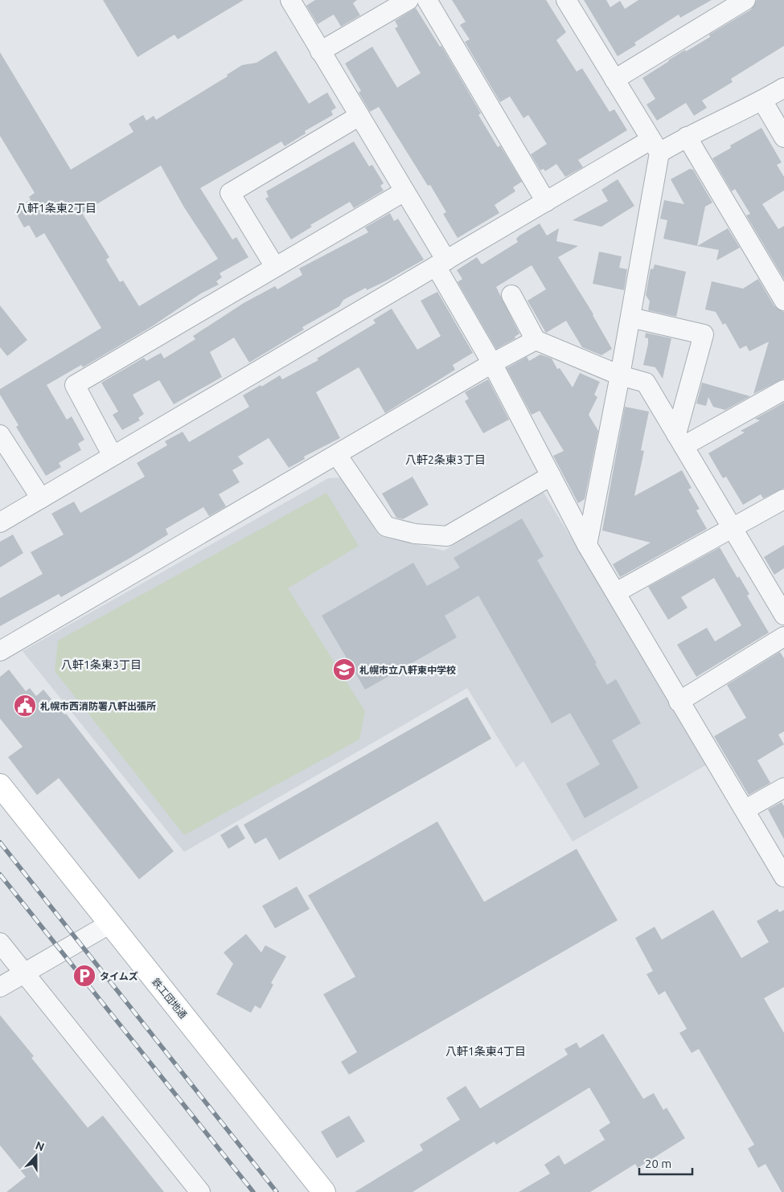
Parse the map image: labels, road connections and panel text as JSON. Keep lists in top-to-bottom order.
{
  "streets": {
    "street": ["鉄工団地通"]
  },
  "districts": [
    "八軒1条東2丁目",
    "八軒2条東3丁目",
    "八軒1条東3丁目",
    "八軒1条東4丁目"
  ],
  "places": {
    "school or university": ["札幌市立八軒東中学校"],
    "public building": ["札幌市西消防署八軒出張所"],
    "parking": ["タイムズ"]
  },
  "scale_bar": "20 m",
  "north": "top"
}
